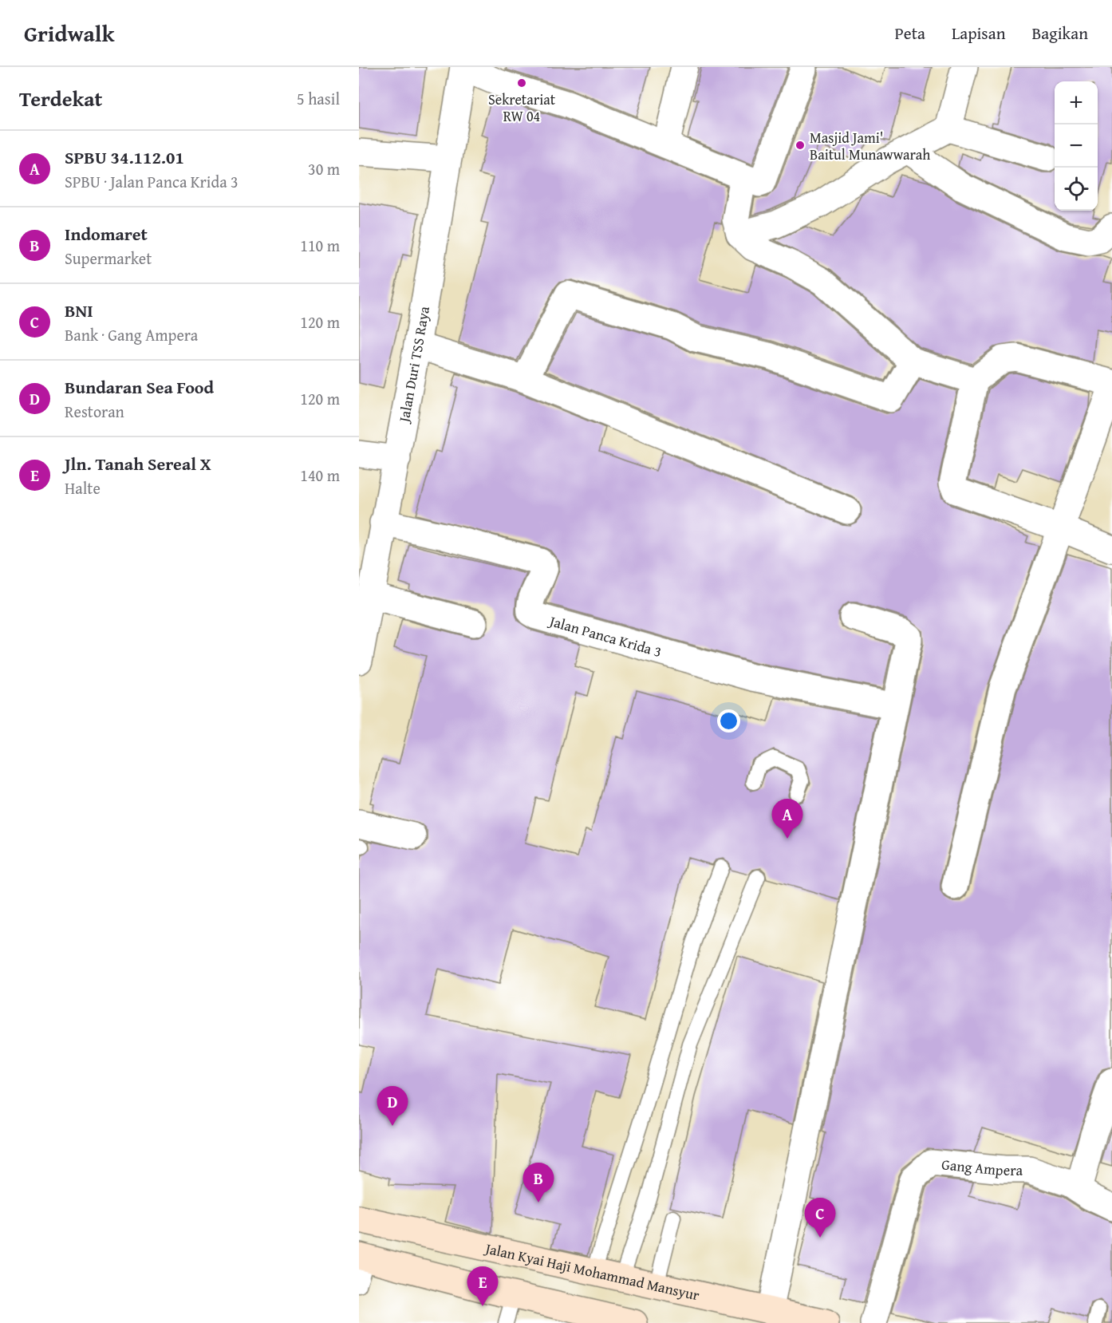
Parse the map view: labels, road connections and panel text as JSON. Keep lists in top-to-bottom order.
{
  "streets": {
    "main road": ["Jalan Kyai Haji Mohammad Mansyur"],
    "street": ["Jalan Duri TSS Raya", "Jalan Panca Krida 3", "Gang Ampera"]
  },
  "crossings": [
    ["Jalan Duri TSS Raya", "Jalan Panca Krida 3"]
  ],
  "places": ["Sekretariat RW 04", "Masjid Jami' Baitul Munawwarah"],
  "page": {
    "header": "Gridwalk",
    "nav": ["Peta", "Lapisan", "Bagikan"],
    "heading": ["Terdekat", "5 hasil"],
    "map_buttons": ["+", "−"],
    "list": [
      {
        "mark": "A",
        "name": "SPBU 34.112.01",
        "note": "SPBU · Jalan Panca Krida 3",
        "value": "30 m"
      },
      {
        "mark": "B",
        "name": "Indomaret",
        "note": "Supermarket",
        "value": "110 m"
      },
      {
        "mark": "C",
        "name": "BNI",
        "note": "Bank · Gang Ampera",
        "value": "120 m"
      },
      {
        "mark": "D",
        "name": "Bundaran Sea Food",
        "note": "Restoran",
        "value": "120 m"
      },
      {
        "mark": "E",
        "name": "Jln. Tanah Sereal X",
        "note": "Halte",
        "value": "140 m"
      }
    ],
    "pins": [
      "A",
      "D",
      "B",
      "C",
      "E"
    ]
  }
}
